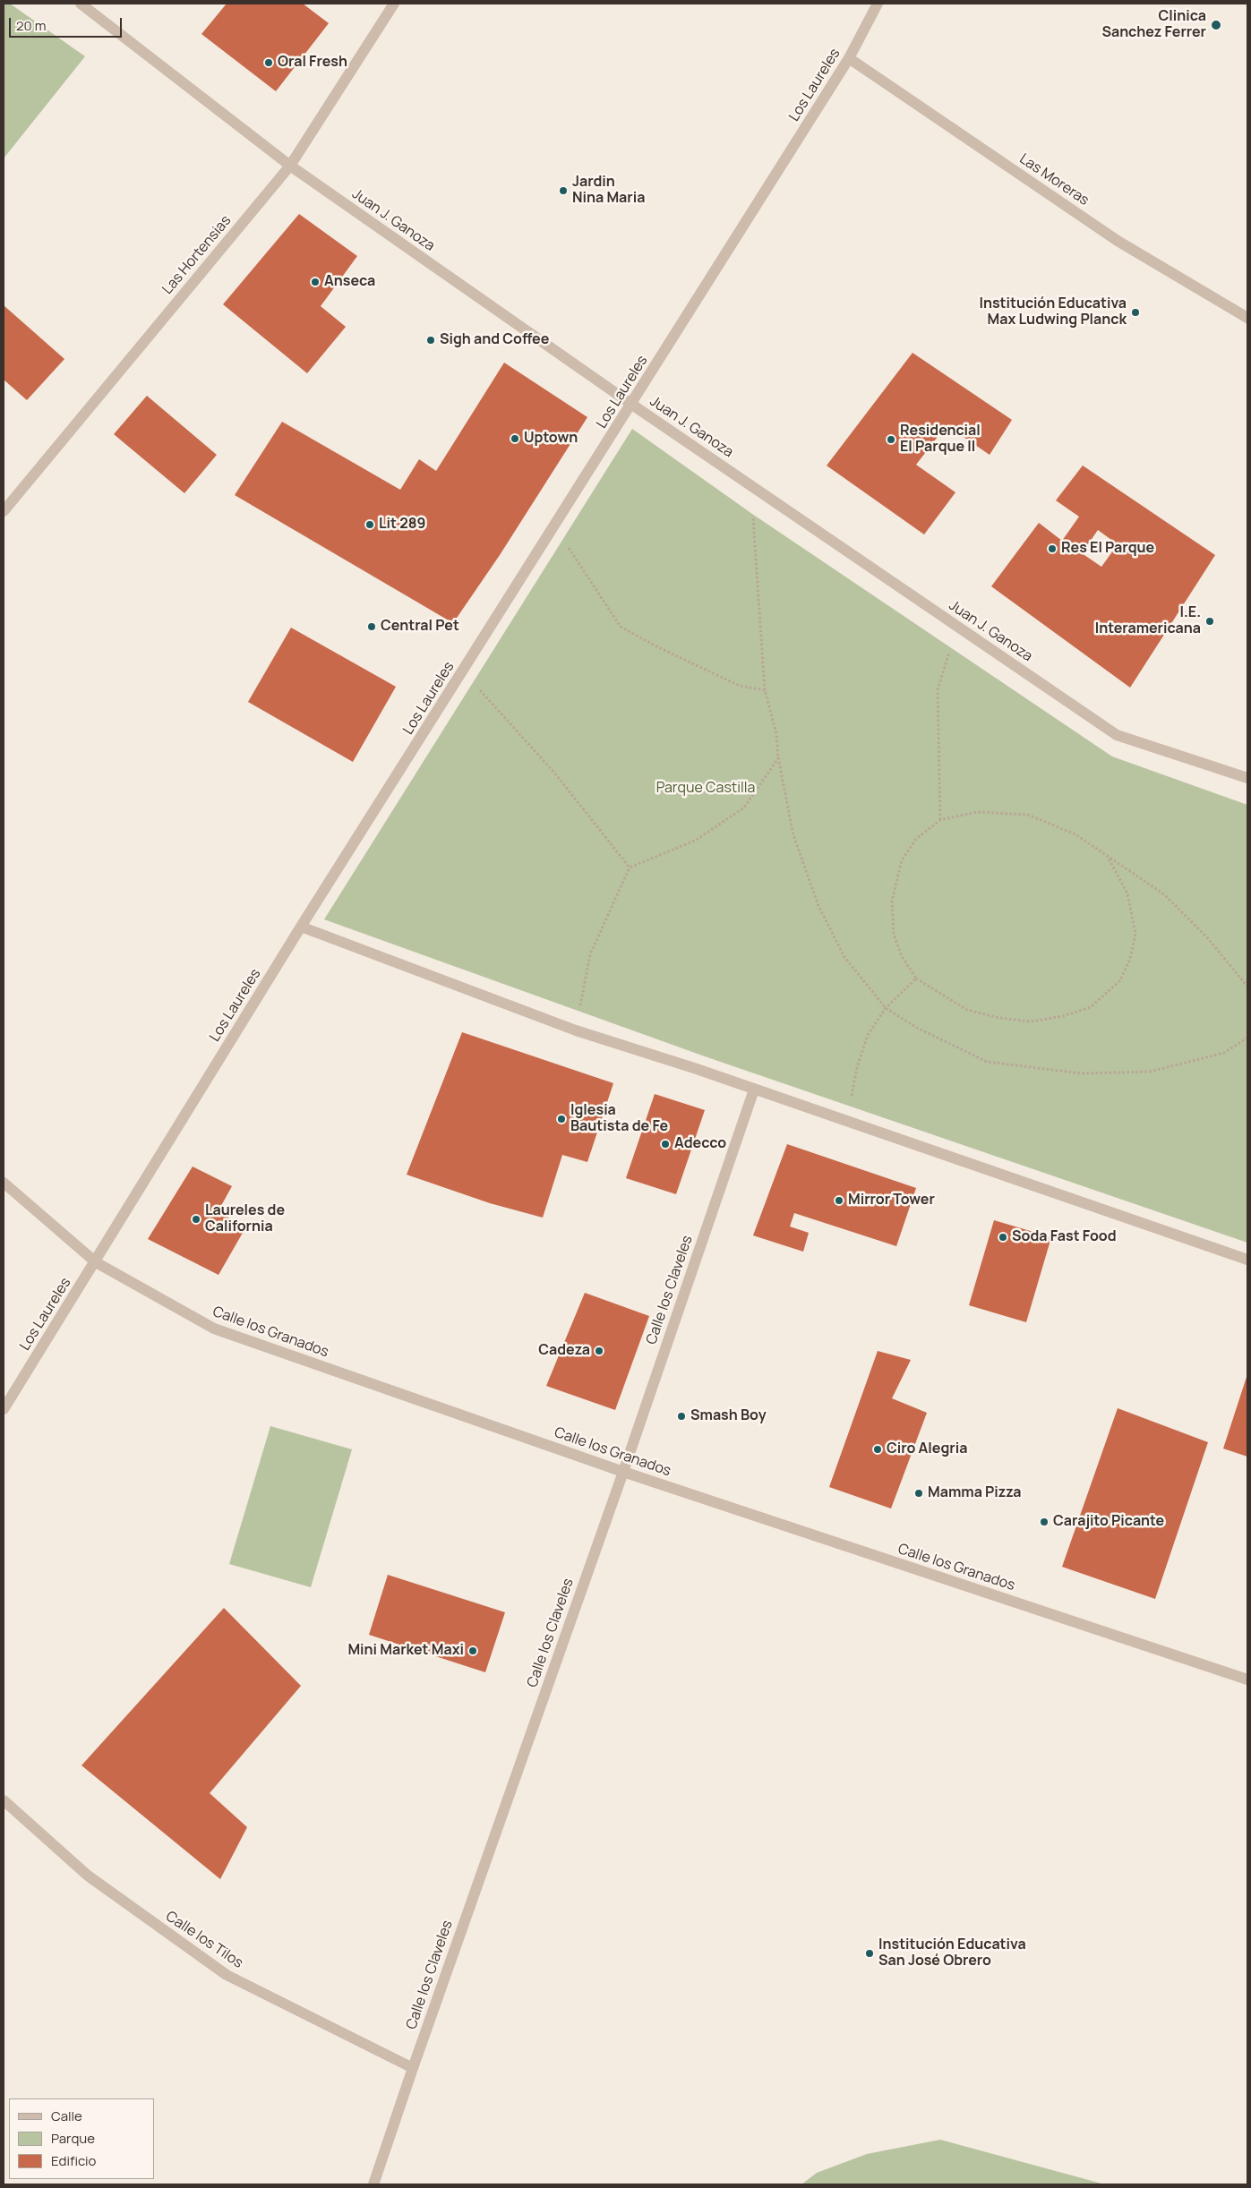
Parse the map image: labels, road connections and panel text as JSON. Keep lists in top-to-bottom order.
{
  "streets": {
    "street": [
      "Los Laureles",
      "Las Moreras",
      "Juan J. Ganoza",
      "Las Hortensias",
      "Calle los Claveles",
      "Calle los Granados",
      "Calle los Tilos"
    ]
  },
  "crossings": [
    ["Los Laureles", "Las Moreras"],
    ["Los Laureles", "Juan J. Ganoza"],
    ["Los Laureles", "Calle los Granados"],
    ["Juan J. Ganoza", "Las Hortensias"],
    ["Calle los Claveles", "Calle los Granados"],
    ["Calle los Claveles", "Calle los Tilos"]
  ],
  "parks": ["Parque Castilla"],
  "places": [
    "Clinica Sanchez Ferrer",
    "Oral Fresh",
    "Jardin Nina Maria",
    "Anseca",
    "Institución Educativa Max Ludwing Planck",
    "Sigh and Coffee",
    "Uptown",
    "Residencial El Parque II",
    "Lit 289",
    "Res El Parque",
    "I.E. Interamericana",
    "Central Pet",
    "Iglesia Bautista de Fe",
    "Adecco",
    "Mirror Tower",
    "Laureles de California",
    "Soda Fast Food",
    "Cadeza",
    "Smash Boy",
    "Ciro Alegria",
    "Mamma Pizza",
    "Carajito Picante",
    "Mini Market Maxi",
    "Institución Educativa San José Obrero"
  ],
  "legend": ["Calle", "Parque", "Edificio"],
  "scale_bar": "20 m"
}
